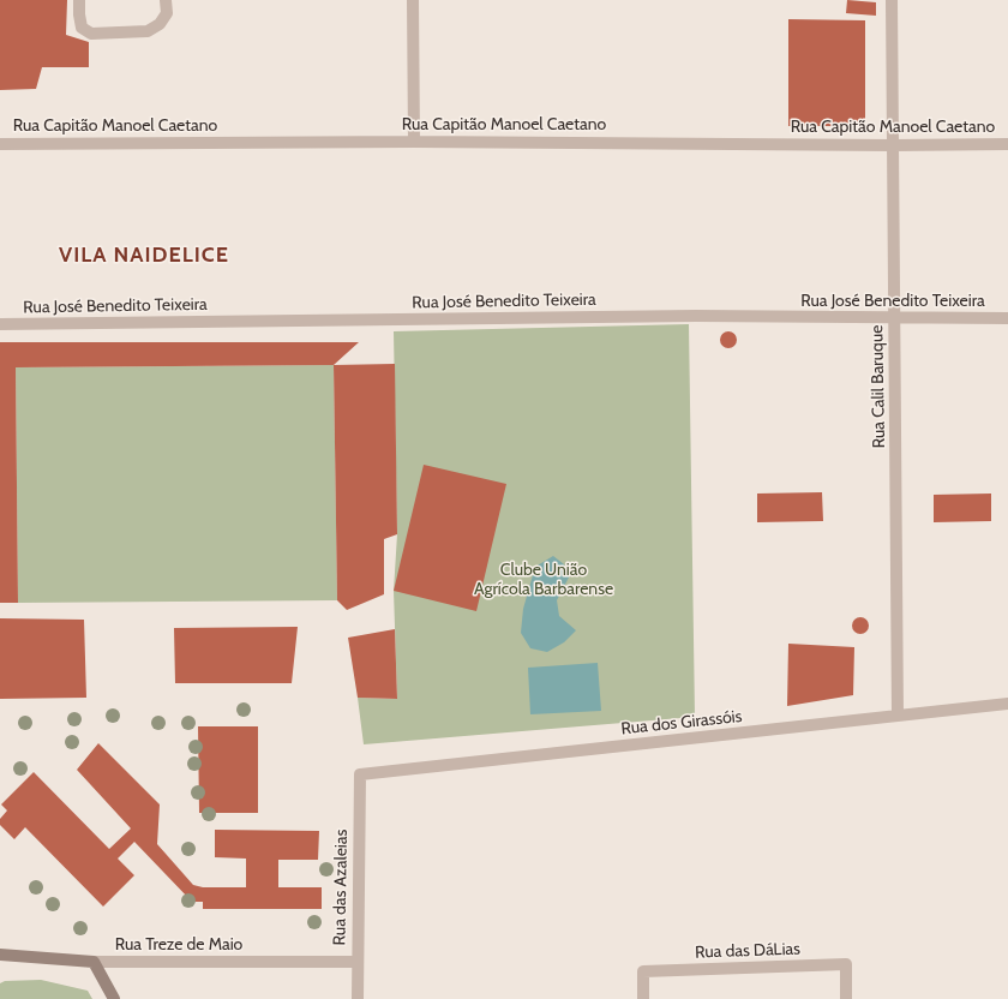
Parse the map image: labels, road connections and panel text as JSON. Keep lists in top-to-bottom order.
{
  "streets": {
    "street": [
      "Rua Capitão Manoel Caetano",
      "Rua José Benedito Teixeira",
      "Rua Calil Baruque",
      "Rua dos Girassóis",
      "Rua das Azaleias",
      "Rua Treze de Maio",
      "Rua das DáLias"
    ]
  },
  "crossings": [
    ["Rua Capitão Manoel Caetano", "Rua Calil Baruque"],
    ["Rua José Benedito Teixeira", "Rua Calil Baruque"],
    ["Rua Calil Baruque", "Rua dos Girassóis"],
    ["Rua dos Girassóis", "Rua das Azaleias"],
    ["Rua das Azaleias", "Rua Treze de Maio"]
  ],
  "districts": ["VILA NAIDELICE"],
  "parks": ["Clube União Agrícola Barbarense"]
}
